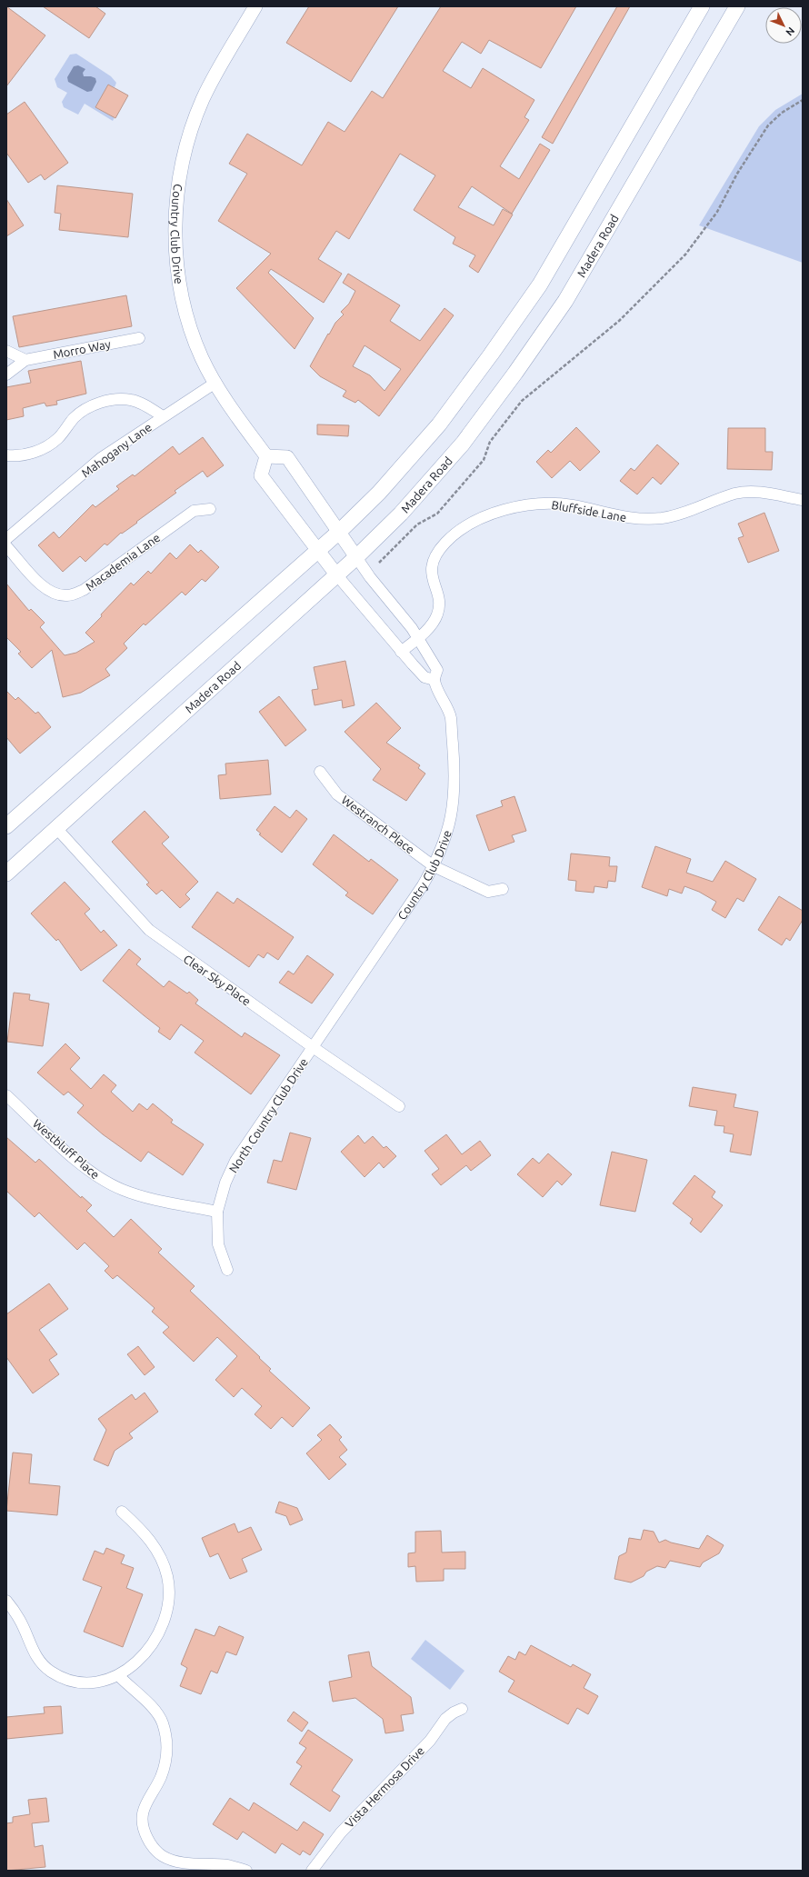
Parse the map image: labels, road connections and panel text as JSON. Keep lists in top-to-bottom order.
{
  "streets": {
    "main road": ["Madera Road"],
    "street": [
      "Country Club Drive",
      "Morro Way",
      "Mahogany Lane",
      "Bluffside Lane",
      "Macademia Lane",
      "Westranch Place",
      "Clear Sky Place",
      "North Country Club Drive",
      "Westbluff Place",
      "Vista Hermosa Drive"
    ]
  },
  "crossings": [
    ["Country Club Drive", "Madera Road"],
    ["Country Club Drive", "Mahogany Lane"],
    ["Country Club Drive", "Bluffside Lane"],
    ["Country Club Drive", "Westranch Place"],
    ["Country Club Drive", "Clear Sky Place"],
    ["Country Club Drive", "North Country Club Drive"],
    ["Madera Road", "Clear Sky Place"],
    ["Clear Sky Place", "North Country Club Drive"],
    ["North Country Club Drive", "Westbluff Place"]
  ],
  "north": "bottom right"
}
